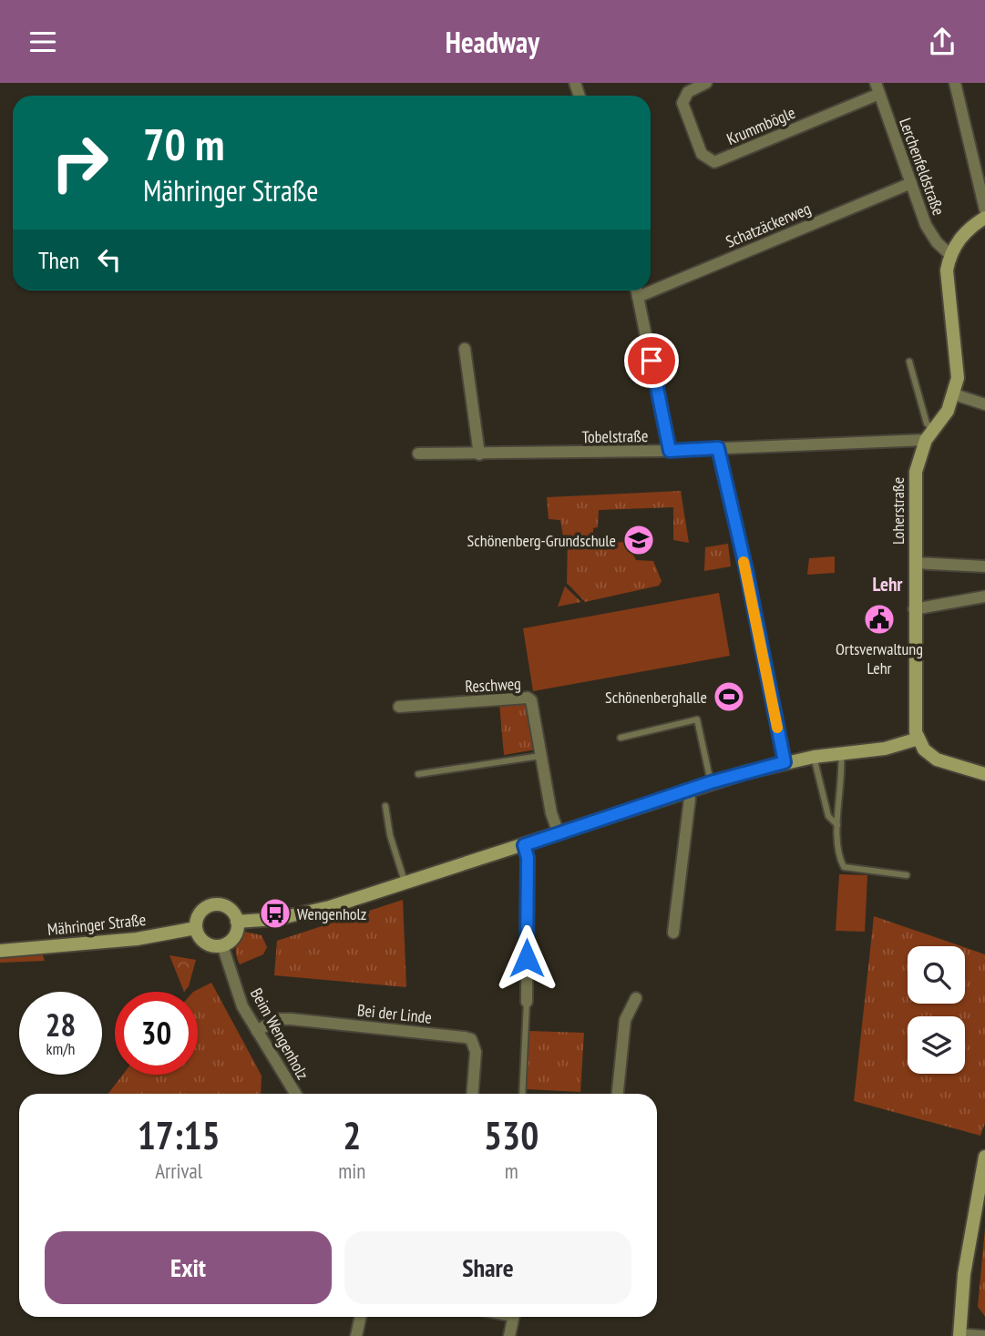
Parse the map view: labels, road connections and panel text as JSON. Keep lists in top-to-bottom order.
{
  "streets": {
    "street": [
      "Krummbögle",
      "Lerchenfeldstraße",
      "Schatzäckerweg",
      "Tobelstraße",
      "Loherstraße",
      "Reschweg",
      "Mähringer Straße",
      "Bei der Linde",
      "Beim Wengenholz"
    ]
  },
  "crossings": [
    ["Krummbögle", "Lerchenfeldstraße"],
    ["Lerchenfeldstraße", "Schatzäckerweg"],
    ["Lerchenfeldstraße", "Loherstraße"],
    ["Tobelstraße", "Loherstraße"],
    ["Mähringer Straße", "Beim Wengenholz"],
    ["Bei der Linde", "Beim Wengenholz"]
  ],
  "districts": ["Lehr"],
  "places": {
    "school or university": ["Schönenberg-Grundschule"],
    "public building": ["Ortsverwaltung Lehr"],
    "sports": ["Schönenberghalle"],
    "bus stop": ["Wengenholz"]
  },
  "page": {
    "header": "Headway",
    "turn": ["70 m", "Mähringer Straße"],
    "then": "Then",
    "speed": "28 km/h",
    "limit": "30",
    "eta": [
      "17:15",
      "Arrival",
      "2",
      "min",
      "530",
      "m"
    ],
    "buttons": ["Exit", "Share"]
  }
}
